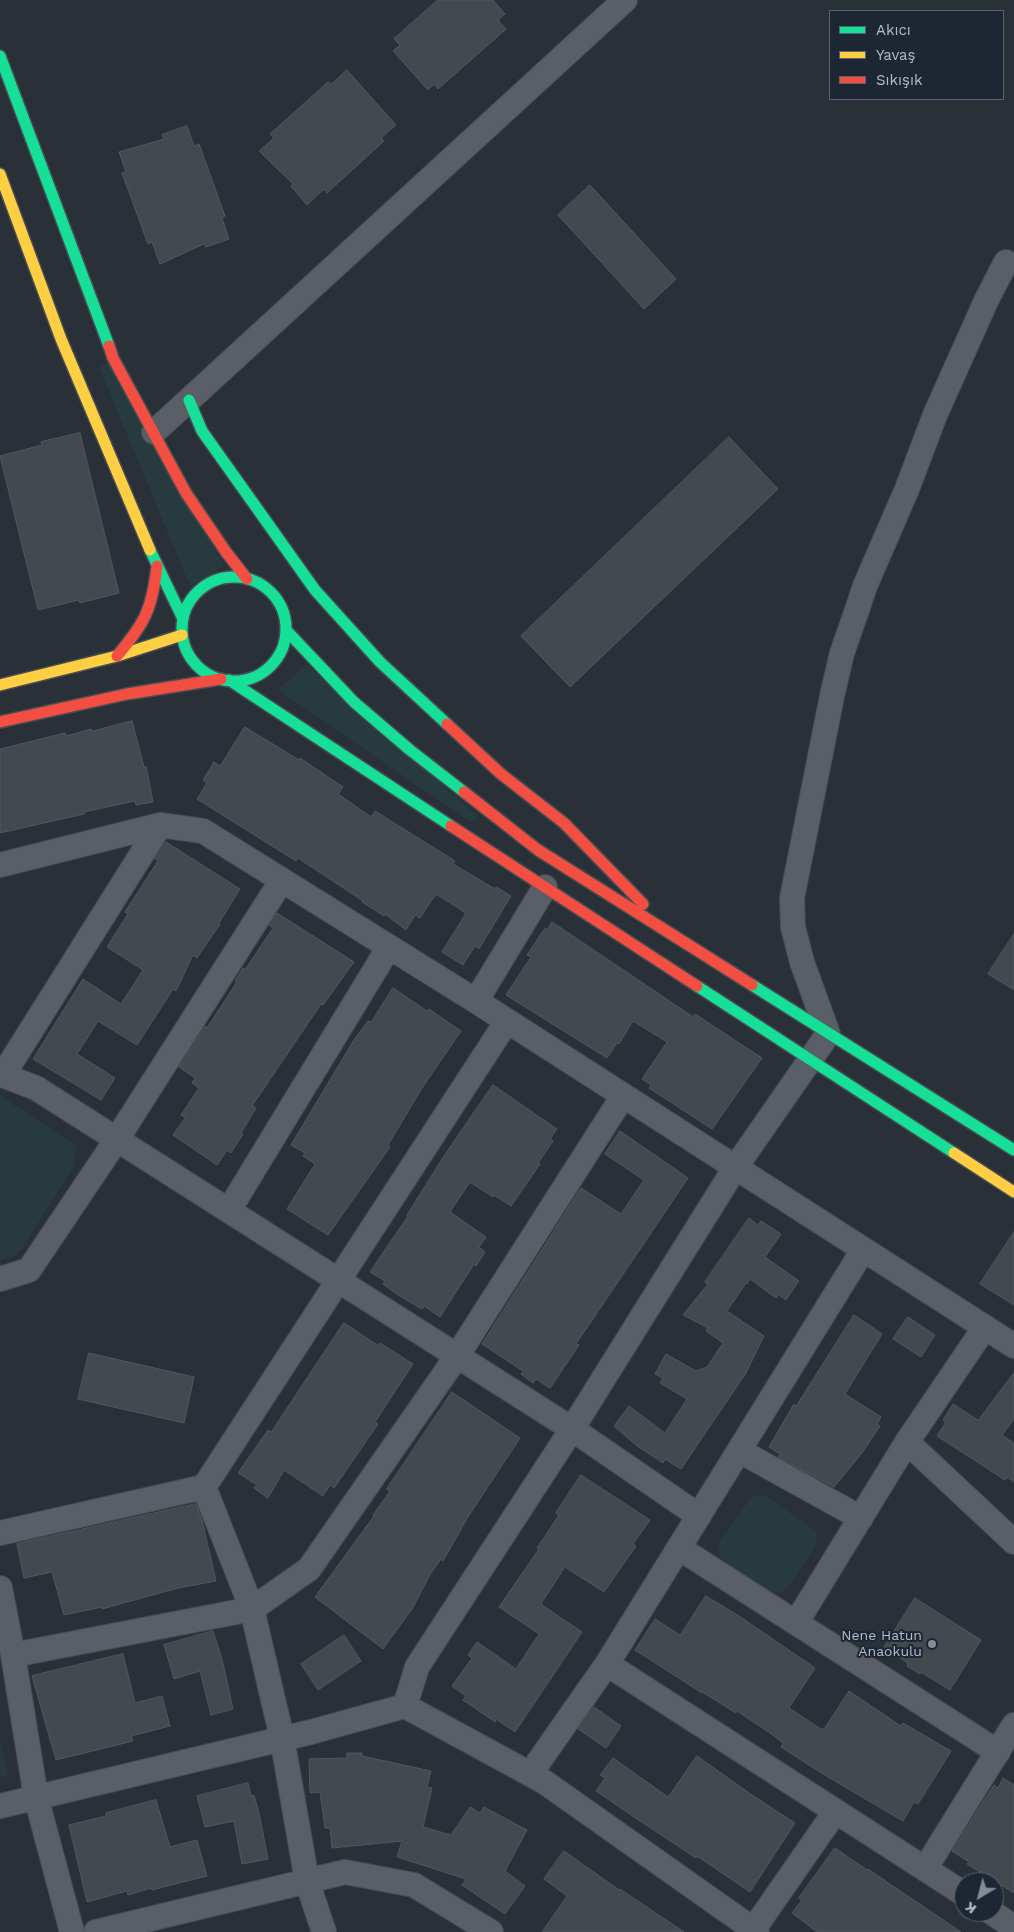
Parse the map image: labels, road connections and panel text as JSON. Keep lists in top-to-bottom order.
{
  "places": ["Nene Hatun Anaokulu"],
  "legend": ["Akıcı", "Yavaş", "Sıkışık"],
  "north": "bottom left"
}
